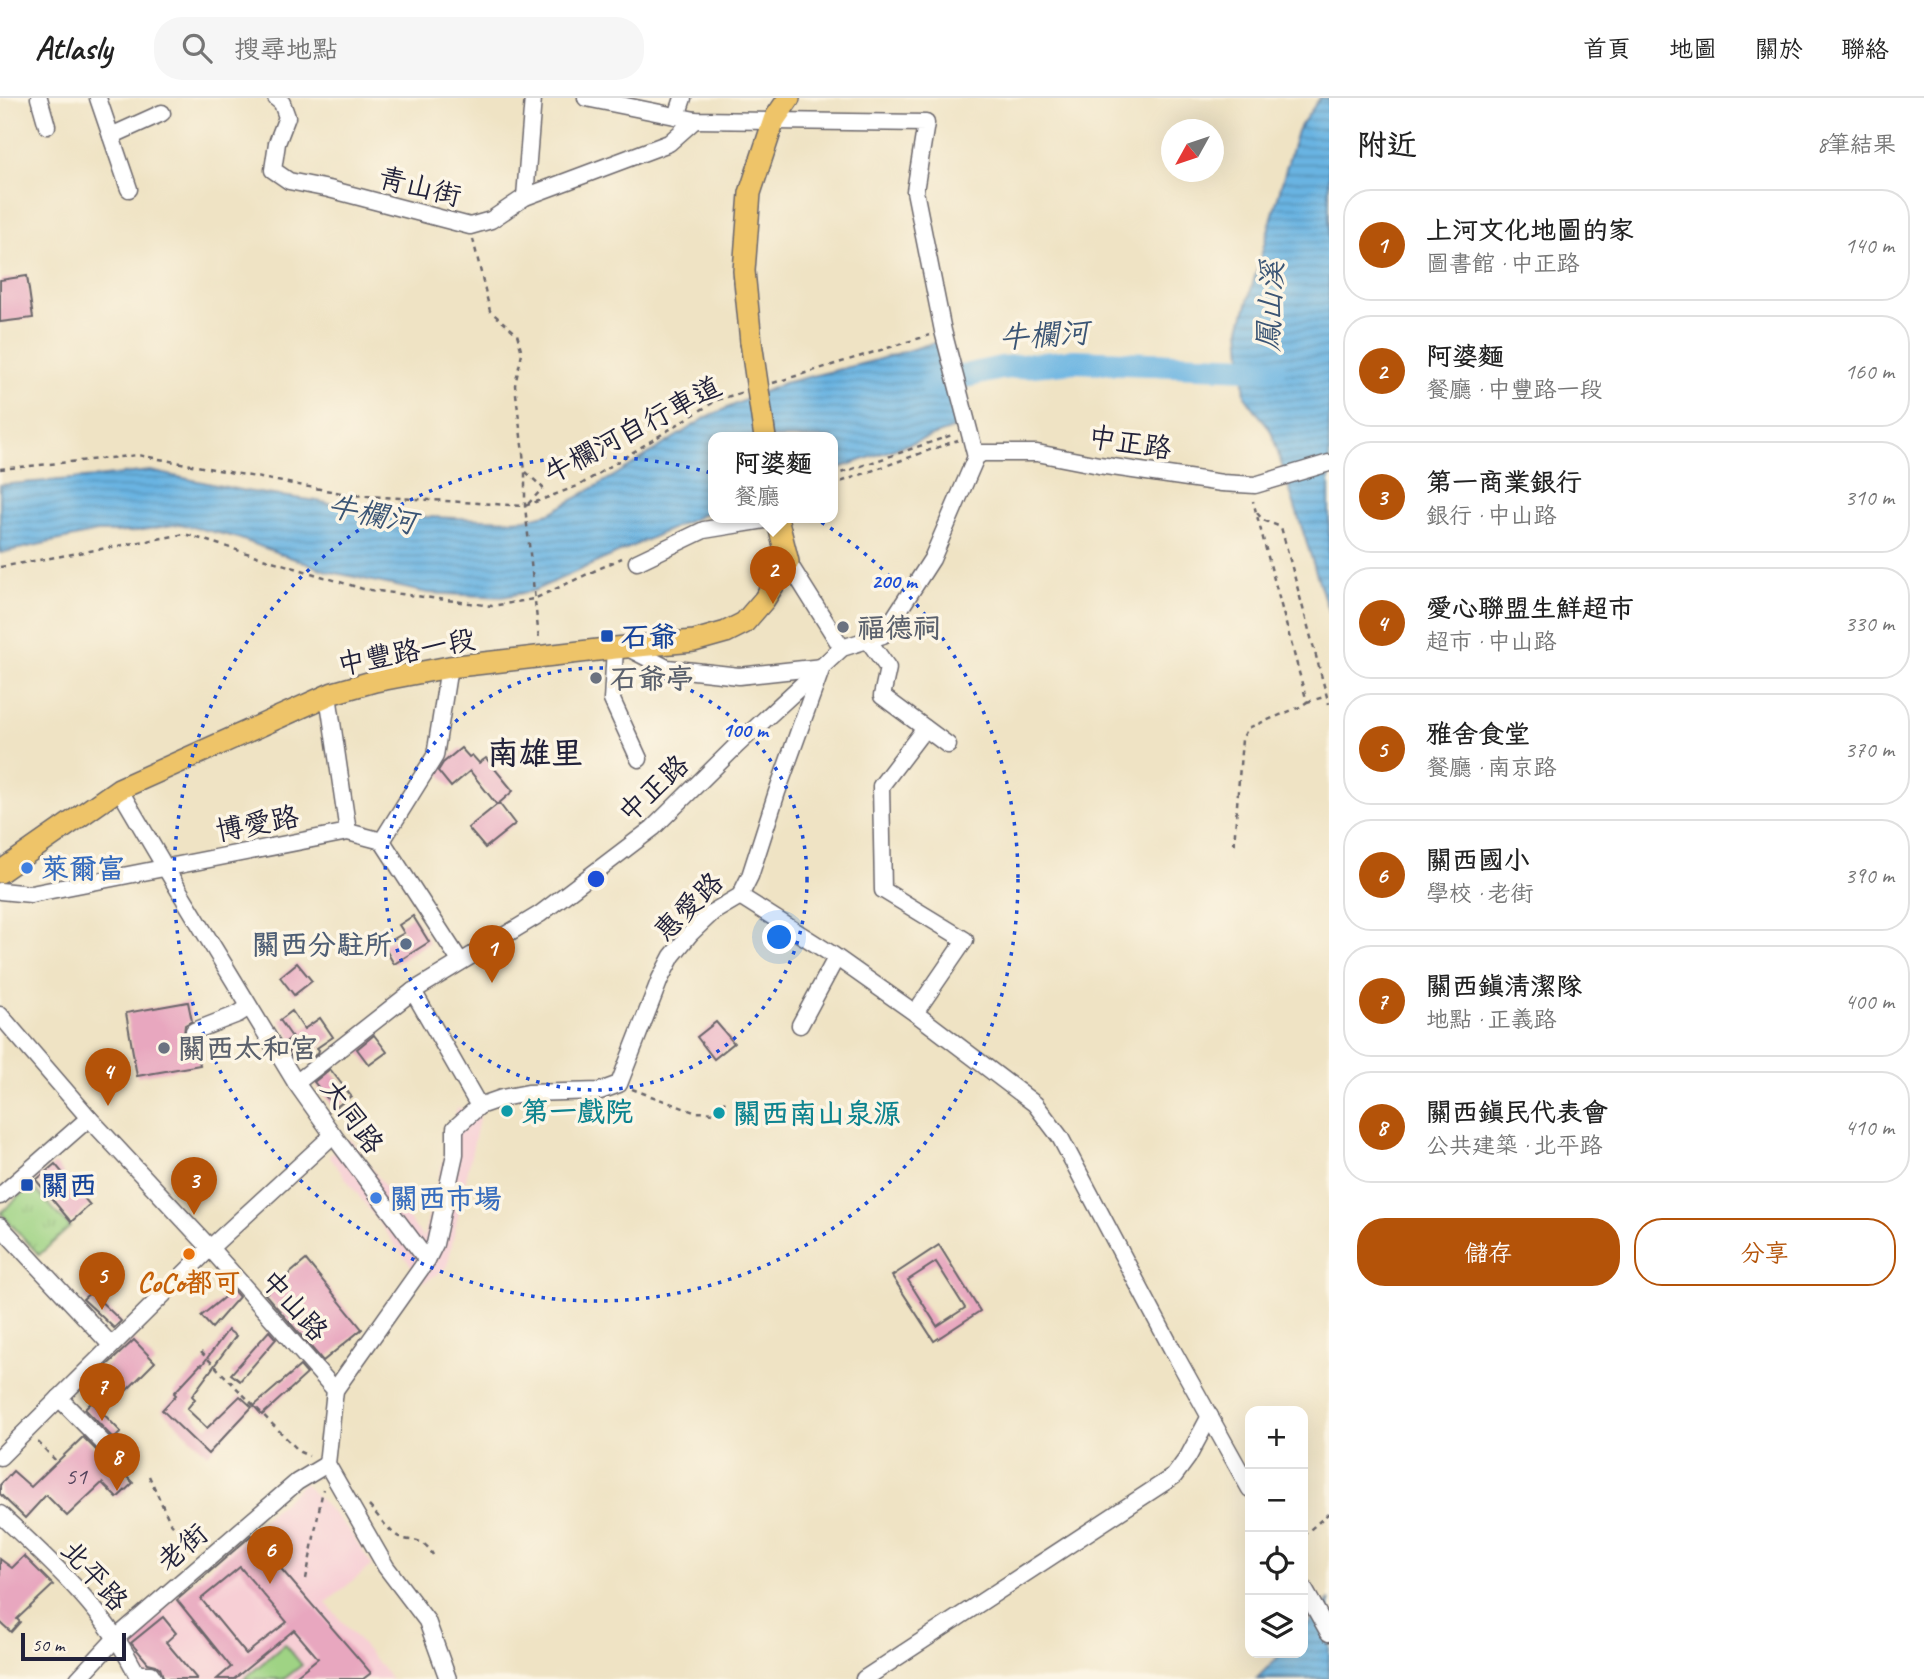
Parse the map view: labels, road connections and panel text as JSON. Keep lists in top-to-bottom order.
{
  "streets": {
    "main road": ["中豐路一段"],
    "street": [
      "青山街",
      "中正路",
      "博愛路",
      "惠愛路",
      "大同路",
      "中山路",
      "老街",
      "北平路"
    ],
    "path": ["牛欄河自行車道"]
  },
  "crossings": [
    ["中正路", "惠愛路"],
    ["中正路", "大同路"],
    ["中豐路一段", "大同路"],
    ["博愛路", "大同路"],
    ["老街", "北平路"]
  ],
  "districts": ["南雄里"],
  "water": ["鳳山溪", "牛欄河"],
  "places": {
    "other": [
      "福德祠",
      "石爺亭",
      "萊爾富",
      "關西分駐所",
      "關西太和宮",
      "第一戲院",
      "關西南山泉源",
      "關西市場",
      "CoCo都可"
    ],
    "transit": ["石爺", "關西"]
  },
  "house_numbers": ["51"],
  "scale_bar": "50 m",
  "north": "bottom left",
  "page": {
    "header": "Atlasly",
    "search": "搜尋地點",
    "nav": [
      "首頁",
      "地圖",
      "關於",
      "聯絡"
    ],
    "heading": ["附近", "8筆結果"],
    "list": [
      {
        "mark": "1",
        "name": "上河文化地圖的家",
        "note": "圖書館 · 中正路",
        "value": "140 m"
      },
      {
        "mark": "2",
        "name": "阿婆麵",
        "note": "餐廳 · 中豐路一段",
        "value": "160 m"
      },
      {
        "mark": "3",
        "name": "第一商業銀行",
        "note": "銀行 · 中山路",
        "value": "310 m"
      },
      {
        "mark": "4",
        "name": "愛心聯盟生鮮超市",
        "note": "超市 · 中山路",
        "value": "330 m"
      },
      {
        "mark": "5",
        "name": "雅舍食堂",
        "note": "餐廳 · 南京路",
        "value": "370 m"
      },
      {
        "mark": "6",
        "name": "關西國小",
        "note": "學校 · 老街",
        "value": "390 m"
      },
      {
        "mark": "7",
        "name": "關西鎮清潔隊",
        "note": "地點 · 正義路",
        "value": "400 m"
      },
      {
        "mark": "8",
        "name": "關西鎮民代表會",
        "note": "公共建築 · 北平路",
        "value": "410 m"
      }
    ],
    "popup": ["阿婆麵", "餐廳"],
    "pins": [
      "2",
      "1",
      "4",
      "3",
      "5",
      "7",
      "8",
      "6"
    ],
    "buttons": ["儲存", "分享"],
    "map_buttons": ["+", "−"],
    "scale": "50 m"
  },
  "rings": ["200 m", "100 m"]
}
